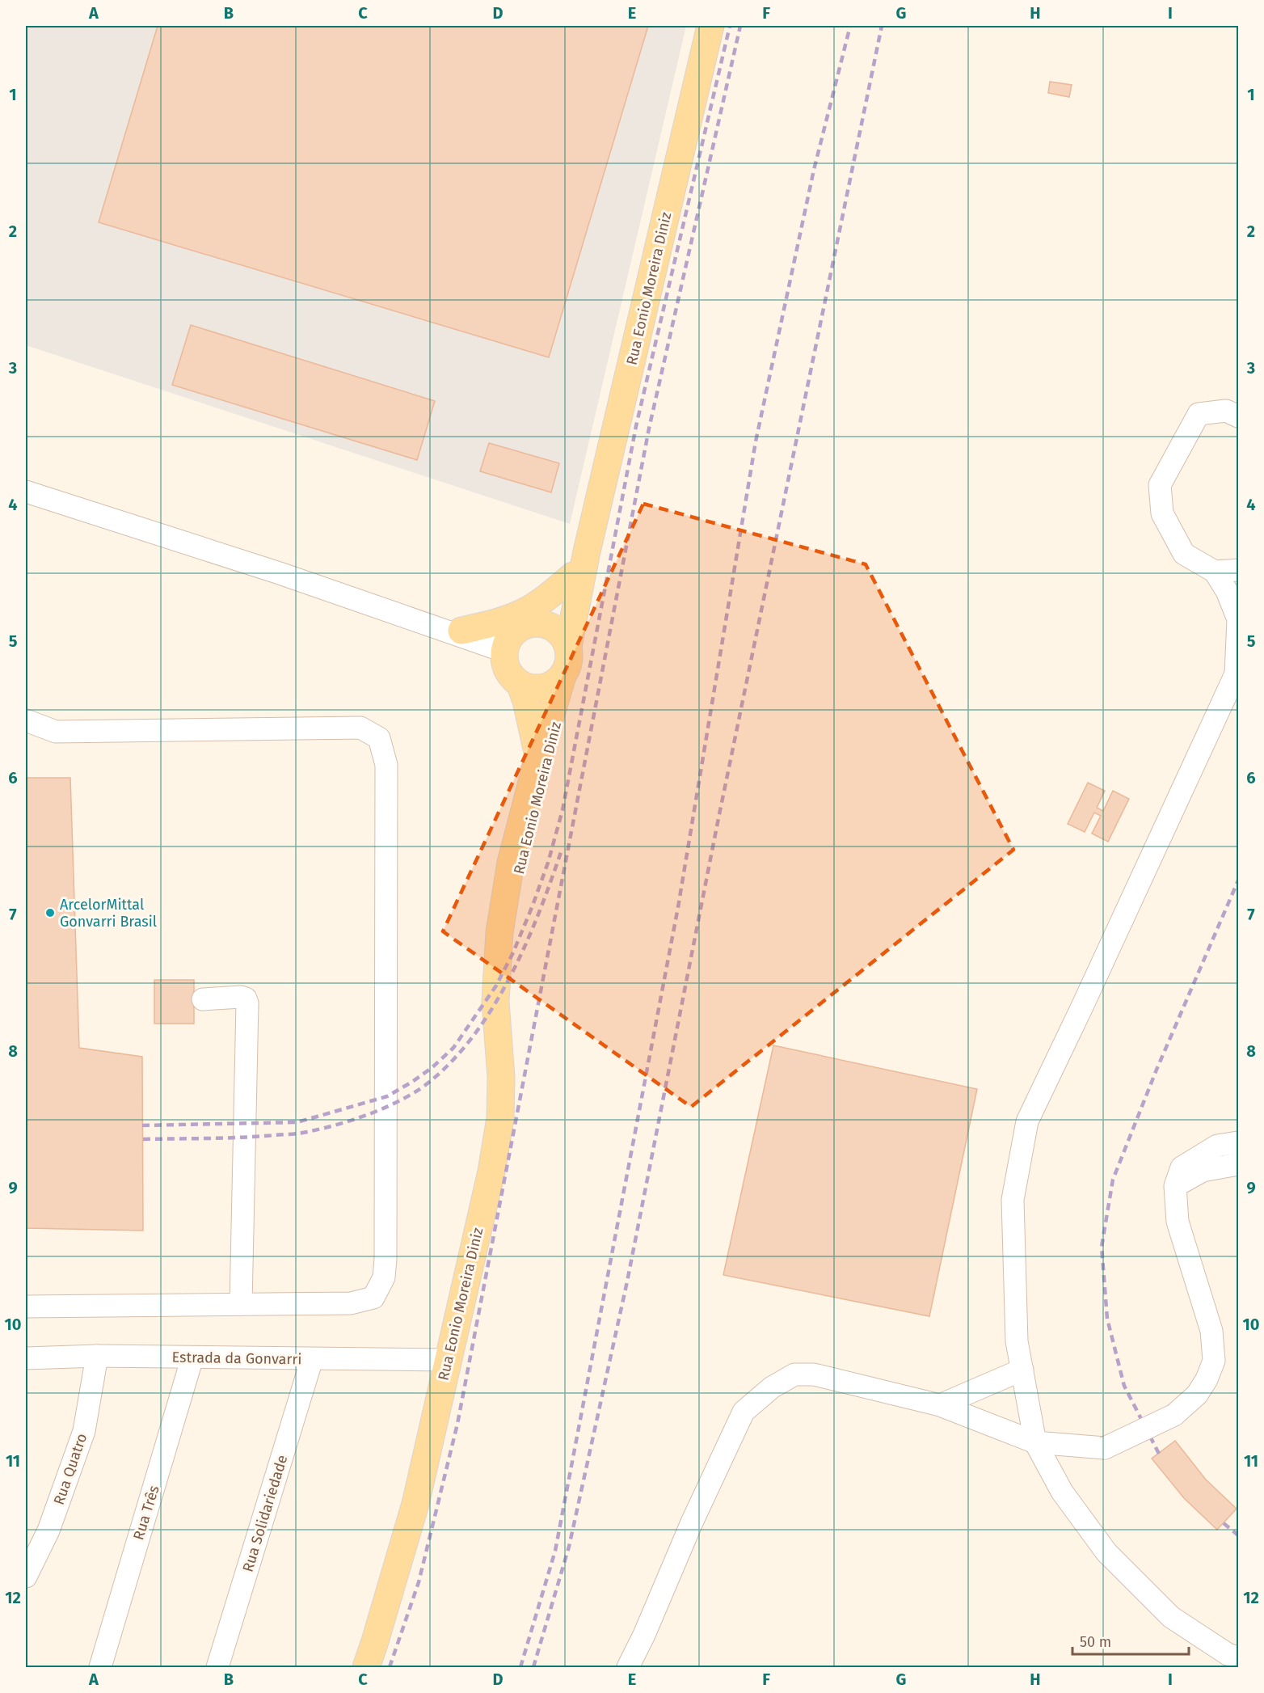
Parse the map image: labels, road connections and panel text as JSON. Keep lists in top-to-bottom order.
{
  "streets": {
    "main road": ["Rua Eonio Moreira Diniz"],
    "street": [
      "Estrada da Gonvarri",
      "Rua Quatro",
      "Rua Três",
      "Rua Solidariedade"
    ]
  },
  "crossings": [
    ["Rua Eonio Moreira Diniz", "Estrada da Gonvarri"],
    ["Estrada da Gonvarri", "Rua Quatro"],
    ["Estrada da Gonvarri", "Rua Três"],
    ["Estrada da Gonvarri", "Rua Solidariedade"]
  ],
  "places": ["ArcelorMittal Gonvarri Brasil"],
  "scale_bar": "50 m",
  "grid": {
    "columns": [
      "A",
      "B",
      "C",
      "D",
      "E",
      "F",
      "G",
      "H",
      "I"
    ],
    "rows": [
      "1",
      "2",
      "3",
      "4",
      "5",
      "6",
      "7",
      "8",
      "9",
      "10",
      "11",
      "12"
    ]
  }
}
